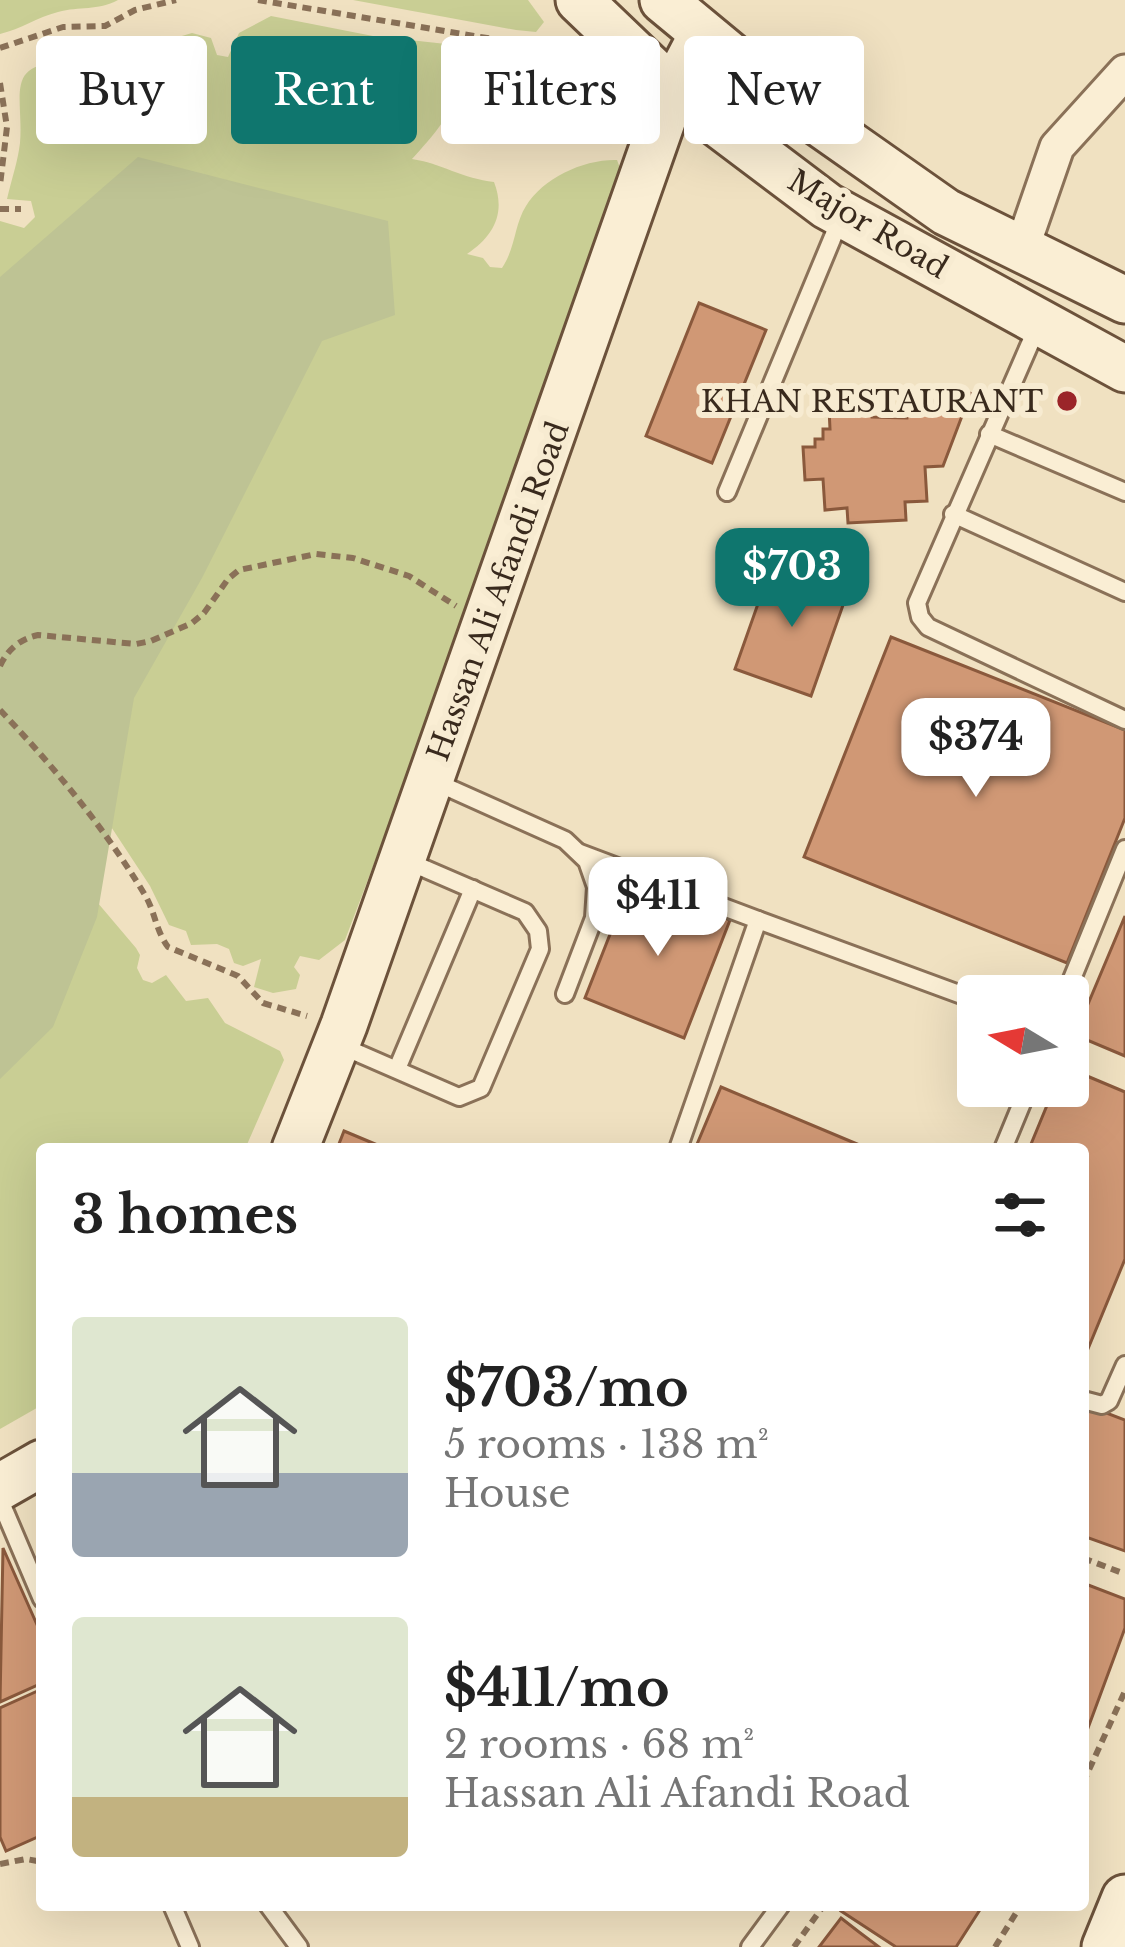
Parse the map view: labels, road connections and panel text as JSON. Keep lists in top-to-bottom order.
{
  "streets": {
    "street": ["Major Road", "Hassan Ali Afandi Road"]
  },
  "crossings": [
    ["Major Road", "Hassan Ali Afandi Road"]
  ],
  "places": ["KHAN RESTAURANT"],
  "north": "left",
  "page": {
    "chip": [
      "Buy",
      "Rent",
      "Filters",
      "New"
    ],
    "price": ["$703", "$374", "$411"],
    "heading": "3 homes",
    "list": [
      {
        "name": "$703/mo",
        "note": "5 rooms · 138 m² · House"
      },
      {
        "name": "$411/mo",
        "note": "2 rooms · 68 m² · Hassan Ali Afandi Road"
      }
    ]
  }
}
